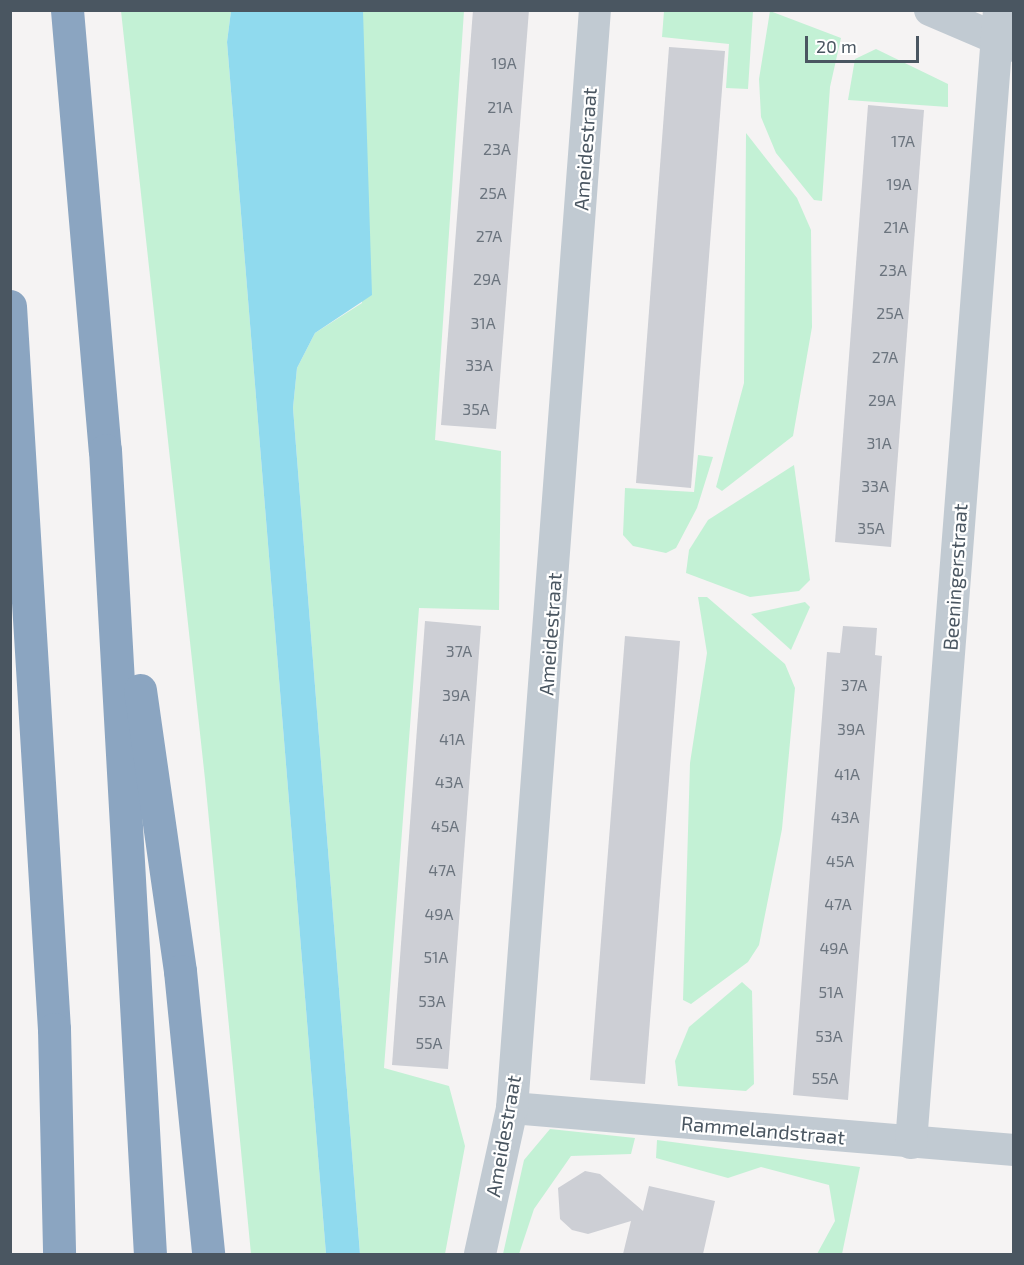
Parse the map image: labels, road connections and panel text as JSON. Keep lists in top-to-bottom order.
{
  "streets": {
    "street": ["Ameidestraat", "Beeningerstraat", "Rammelandstraat"]
  },
  "crossings": [
    ["Ameidestraat", "Rammelandstraat"],
    ["Beeningerstraat", "Rammelandstraat"]
  ],
  "house_numbers": [
    "19A",
    "21A",
    "17A",
    "23A",
    "19A",
    "25A",
    "21A",
    "27A",
    "23A",
    "29A",
    "25A",
    "31A",
    "27A",
    "33A",
    "29A",
    "35A",
    "31A",
    "33A",
    "35A",
    "37A",
    "37A",
    "39A",
    "39A",
    "41A",
    "41A",
    "43A",
    "43A",
    "45A",
    "45A",
    "47A",
    "47A",
    "49A",
    "49A",
    "51A",
    "51A",
    "53A",
    "53A",
    "55A",
    "55A"
  ],
  "scale_bar": "20 m"
}
